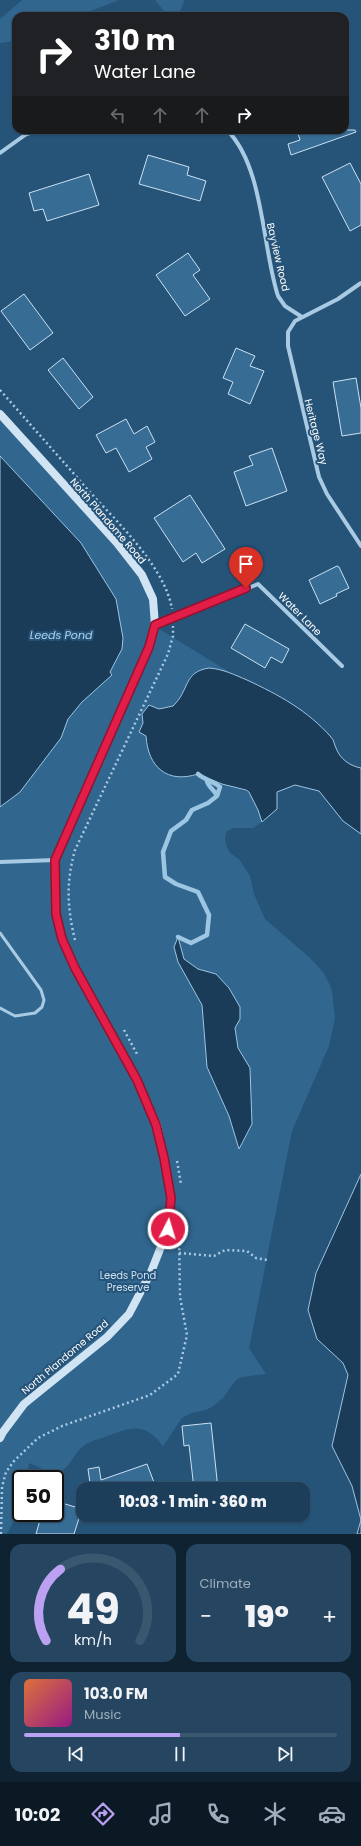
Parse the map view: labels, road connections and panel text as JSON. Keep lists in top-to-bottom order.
{
  "streets": {
    "main road": ["North Plandome Road"],
    "street": ["Bayview Road", "Heritage Way", "Water Lane"]
  },
  "crossings": [
    ["Bayview Road", "Heritage Way"],
    ["North Plandome Road", "Water Lane"]
  ],
  "water": ["Leeds Pond"],
  "parks": ["Leeds Pond Preserve"],
  "page": {
    "turn": ["310 m", "Water Lane"],
    "limit": "50",
    "trip": "10:03 · 1 min · 360 m",
    "tile": "Climate",
    "heat": ["−", "19°", "+"],
    "song": ["103.0 FM", "Music"],
    "tabs": "10:02",
    "gauge": ["49", "km/h"]
  }
}
